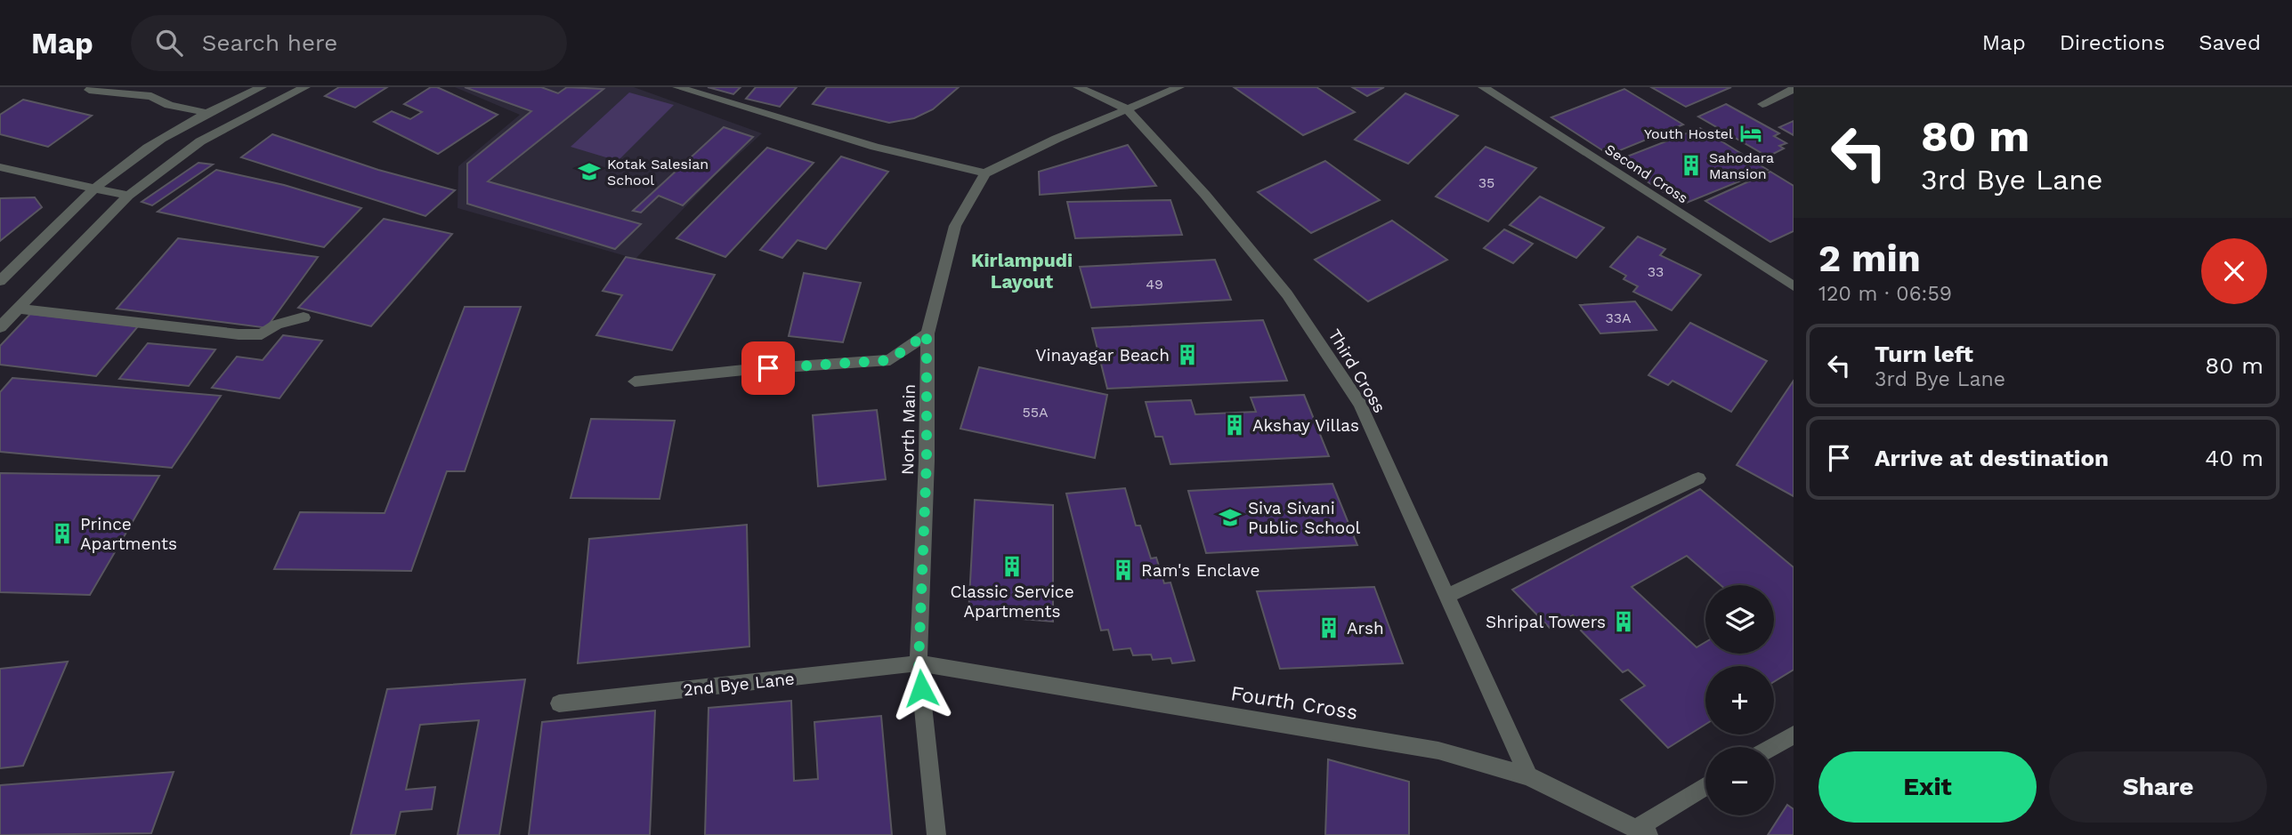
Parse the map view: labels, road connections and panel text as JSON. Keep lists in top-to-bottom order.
{
  "streets": {
    "street": [
      "Second Cross",
      "Third Cross",
      "North Main",
      "2nd Bye Lane",
      "Fourth Cross"
    ]
  },
  "crossings": [
    ["Third Cross", "Fourth Cross"],
    ["North Main", "2nd Bye Lane"],
    ["North Main", "Fourth Cross"],
    ["2nd Bye Lane", "Fourth Cross"]
  ],
  "districts": ["Kirlampudi Layout"],
  "places": {
    "hotel": ["Youth Hostel"],
    "building": [
      "Sahodara Mansion",
      "Vinayagar Beach",
      "Akshay Villas",
      "Prince Apartments",
      "Classic Service Apartments",
      "Ram's Enclave",
      "Shripal Towers",
      "Arsh"
    ],
    "school or university": ["Kotak Salesian School", "Siva Sivani Public School"]
  },
  "house_numbers": [
    "35",
    "33",
    "49",
    "33A",
    "55A"
  ],
  "page": {
    "header": "Map",
    "search": "Search here",
    "nav": ["Map", "Directions", "Saved"],
    "turn": ["80 m", "3rd Bye Lane"],
    "heading": ["2 min", "120 m · 06:59"],
    "list": [
      {
        "name": "Turn left",
        "note": "3rd Bye Lane",
        "value": "80 m"
      },
      {
        "name": "Arrive at destination",
        "value": "40 m"
      }
    ],
    "map_buttons": ["+", "−"],
    "buttons": ["Exit", "Share"]
  }
}
